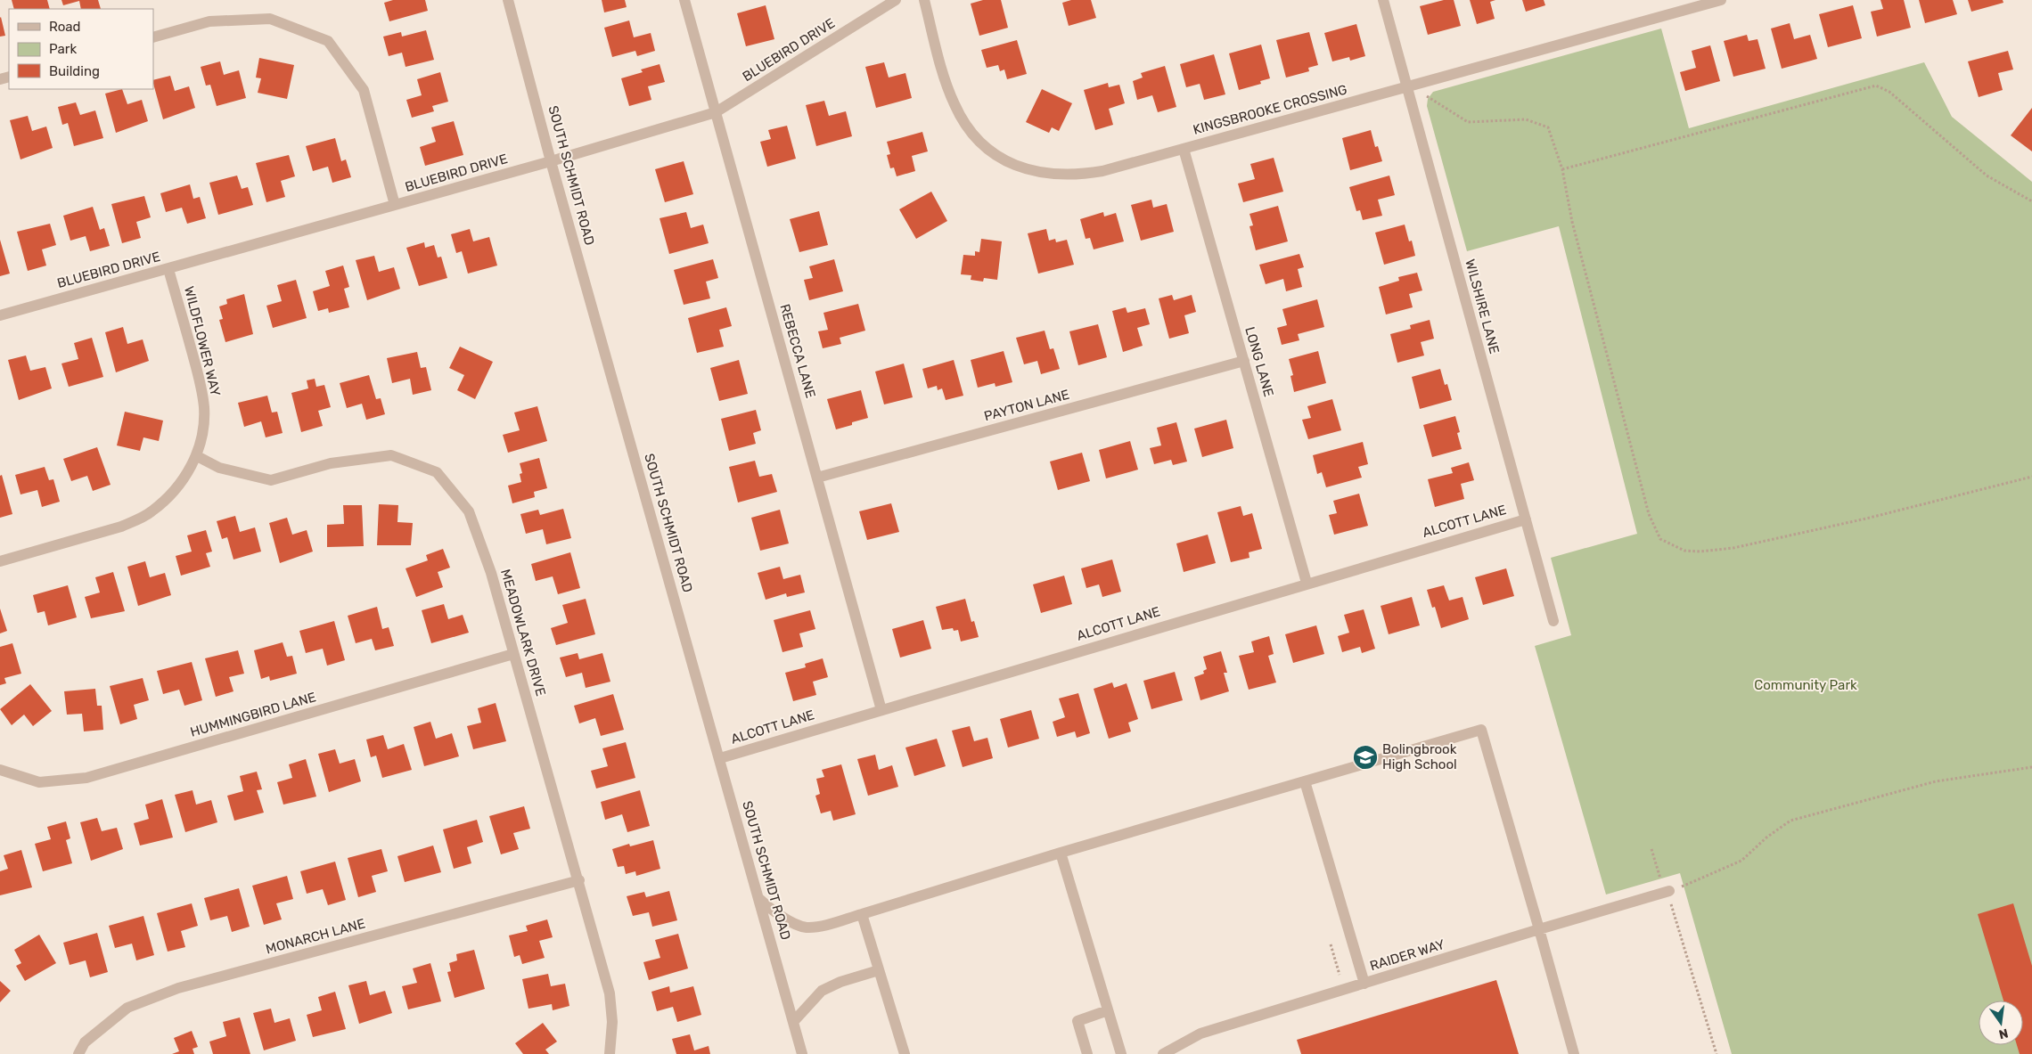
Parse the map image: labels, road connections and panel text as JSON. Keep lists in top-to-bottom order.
{
  "streets": {
    "street": [
      "BLUEBIRD DRIVE",
      "KINGSBROOKE CROSSING",
      "SOUTH SCHMIDT ROAD",
      "WILSHIRE LANE",
      "WILDFLOWER WAY",
      "REBECCA LANE",
      "LONG LANE",
      "PAYTON LANE",
      "ALCOTT LANE",
      "MEADOWLARK DRIVE",
      "HUMMINGBIRD LANE",
      "MONARCH LANE",
      "RAIDER WAY"
    ]
  },
  "crossings": [
    ["BLUEBIRD DRIVE", "SOUTH SCHMIDT ROAD"],
    ["BLUEBIRD DRIVE", "WILDFLOWER WAY"],
    ["BLUEBIRD DRIVE", "REBECCA LANE"],
    ["KINGSBROOKE CROSSING", "WILSHIRE LANE"],
    ["KINGSBROOKE CROSSING", "LONG LANE"],
    ["SOUTH SCHMIDT ROAD", "ALCOTT LANE"],
    ["WILSHIRE LANE", "ALCOTT LANE"],
    ["WILDFLOWER WAY", "MEADOWLARK DRIVE"],
    ["REBECCA LANE", "PAYTON LANE"],
    ["REBECCA LANE", "ALCOTT LANE"],
    ["LONG LANE", "PAYTON LANE"],
    ["LONG LANE", "ALCOTT LANE"],
    ["MEADOWLARK DRIVE", "HUMMINGBIRD LANE"],
    ["MEADOWLARK DRIVE", "MONARCH LANE"]
  ],
  "parks": ["Community Park"],
  "places": {
    "school or university": ["Bolingbrook High School"]
  },
  "legend": ["Road", "Park", "Building"],
  "north": "bottom"
}
